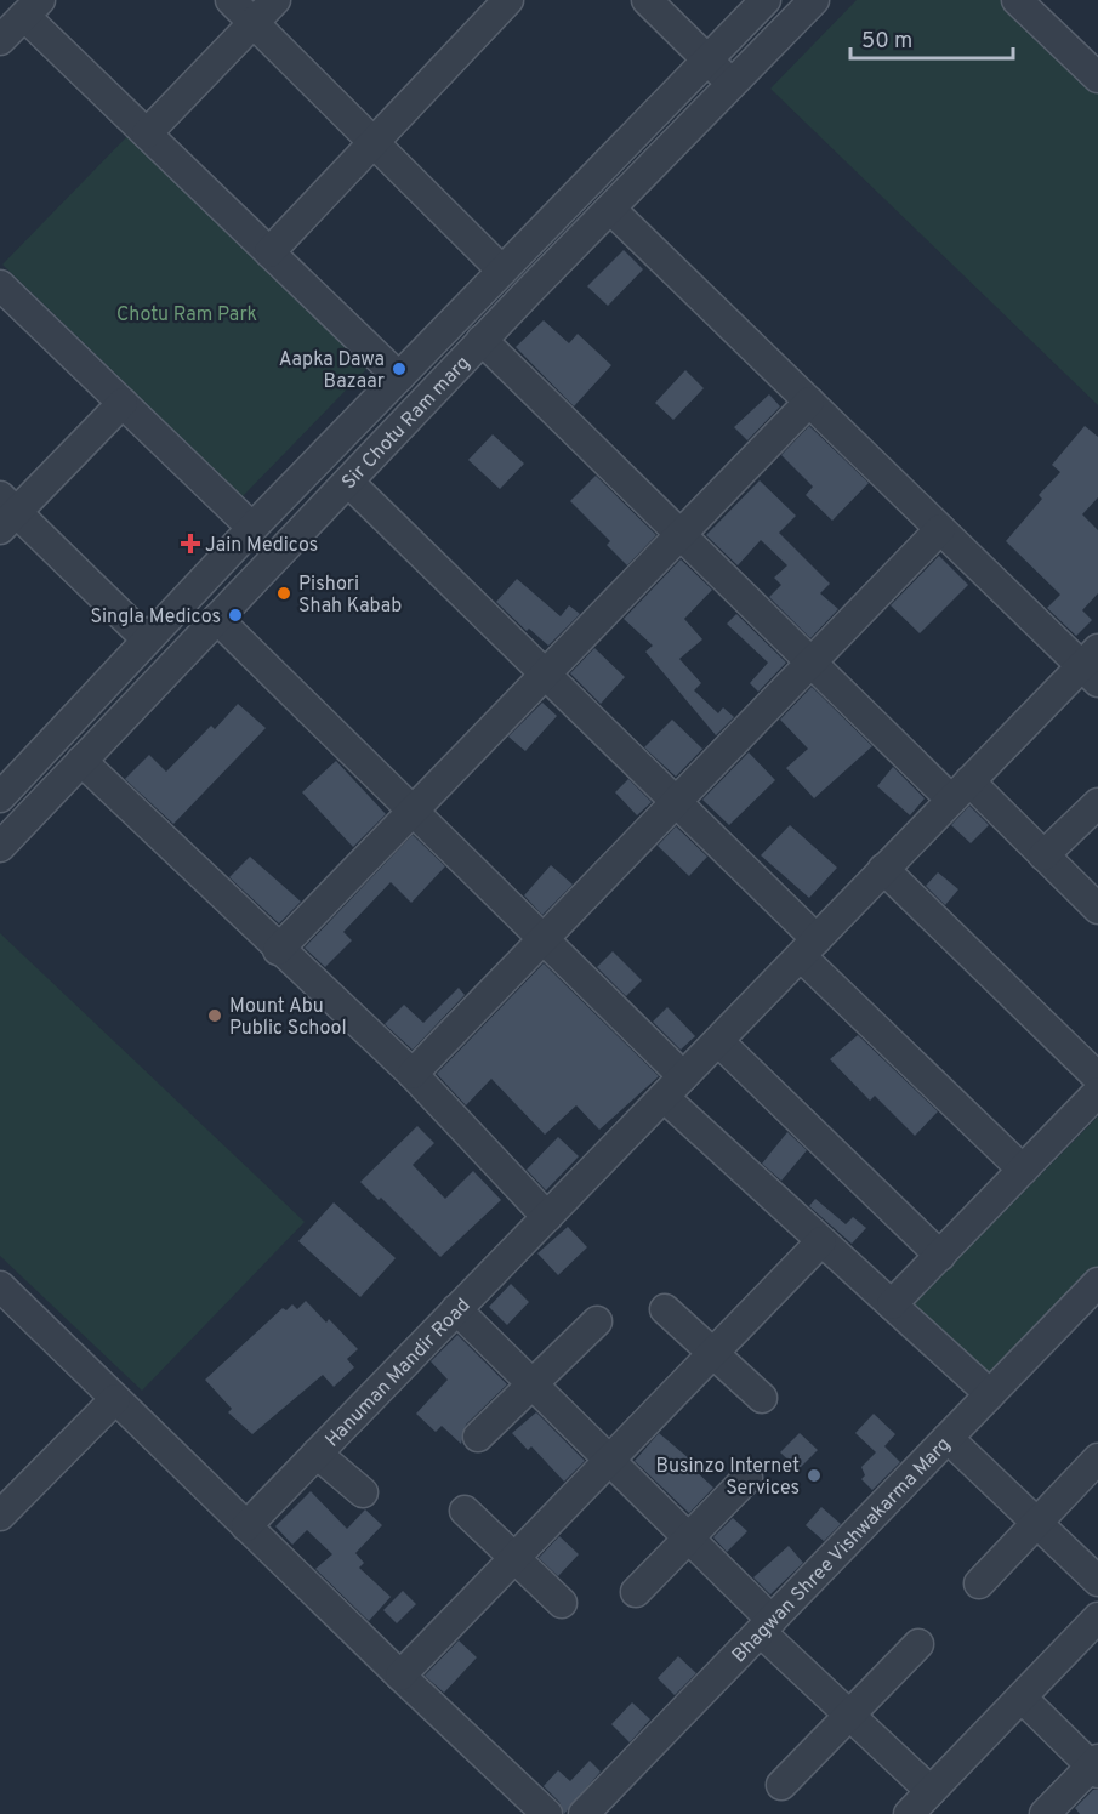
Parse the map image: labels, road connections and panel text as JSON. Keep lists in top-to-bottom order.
{
  "streets": {
    "street": ["Sir Chotu Ram marg", "Hanuman Mandir Road", "Bhagwan Shree Vishwakarma Marg"]
  },
  "parks": ["Chotu Ram Park"],
  "places": {
    "other": [
      "Aapka Dawa Bazaar",
      "Pishori Shah Kabab",
      "Singla Medicos",
      "Mount Abu Public School",
      "Businzo Internet Services"
    ],
    "health": ["Jain Medicos"]
  },
  "scale_bar": "50 m"
}
